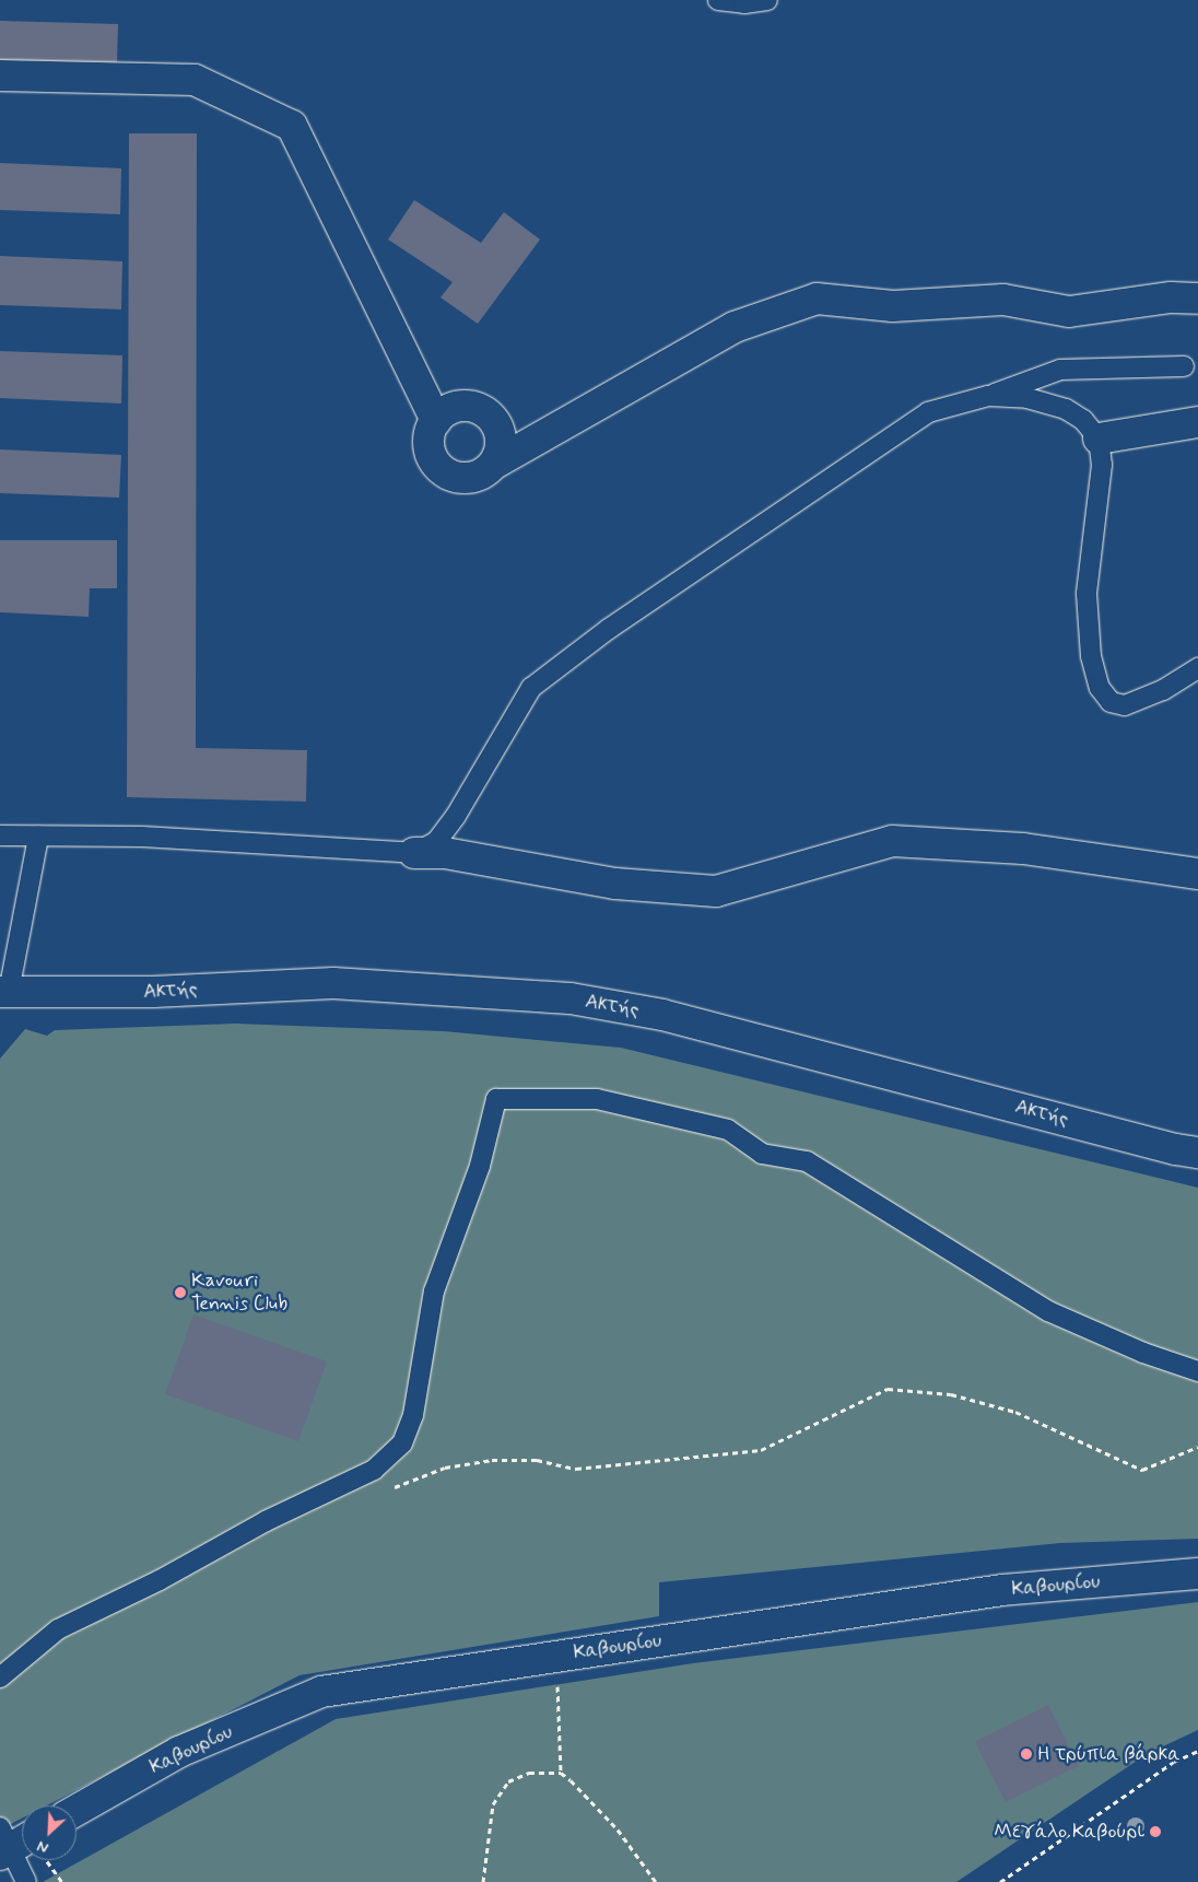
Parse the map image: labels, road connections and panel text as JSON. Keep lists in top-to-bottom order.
{
  "streets": {
    "street": ["Ακτής", "Καβουρίου"]
  },
  "places": ["Kavouri Tennis Club", "Η τρύπια βάρκα", "Μεγάλο Καβούρι"],
  "north": "bottom left"
}
